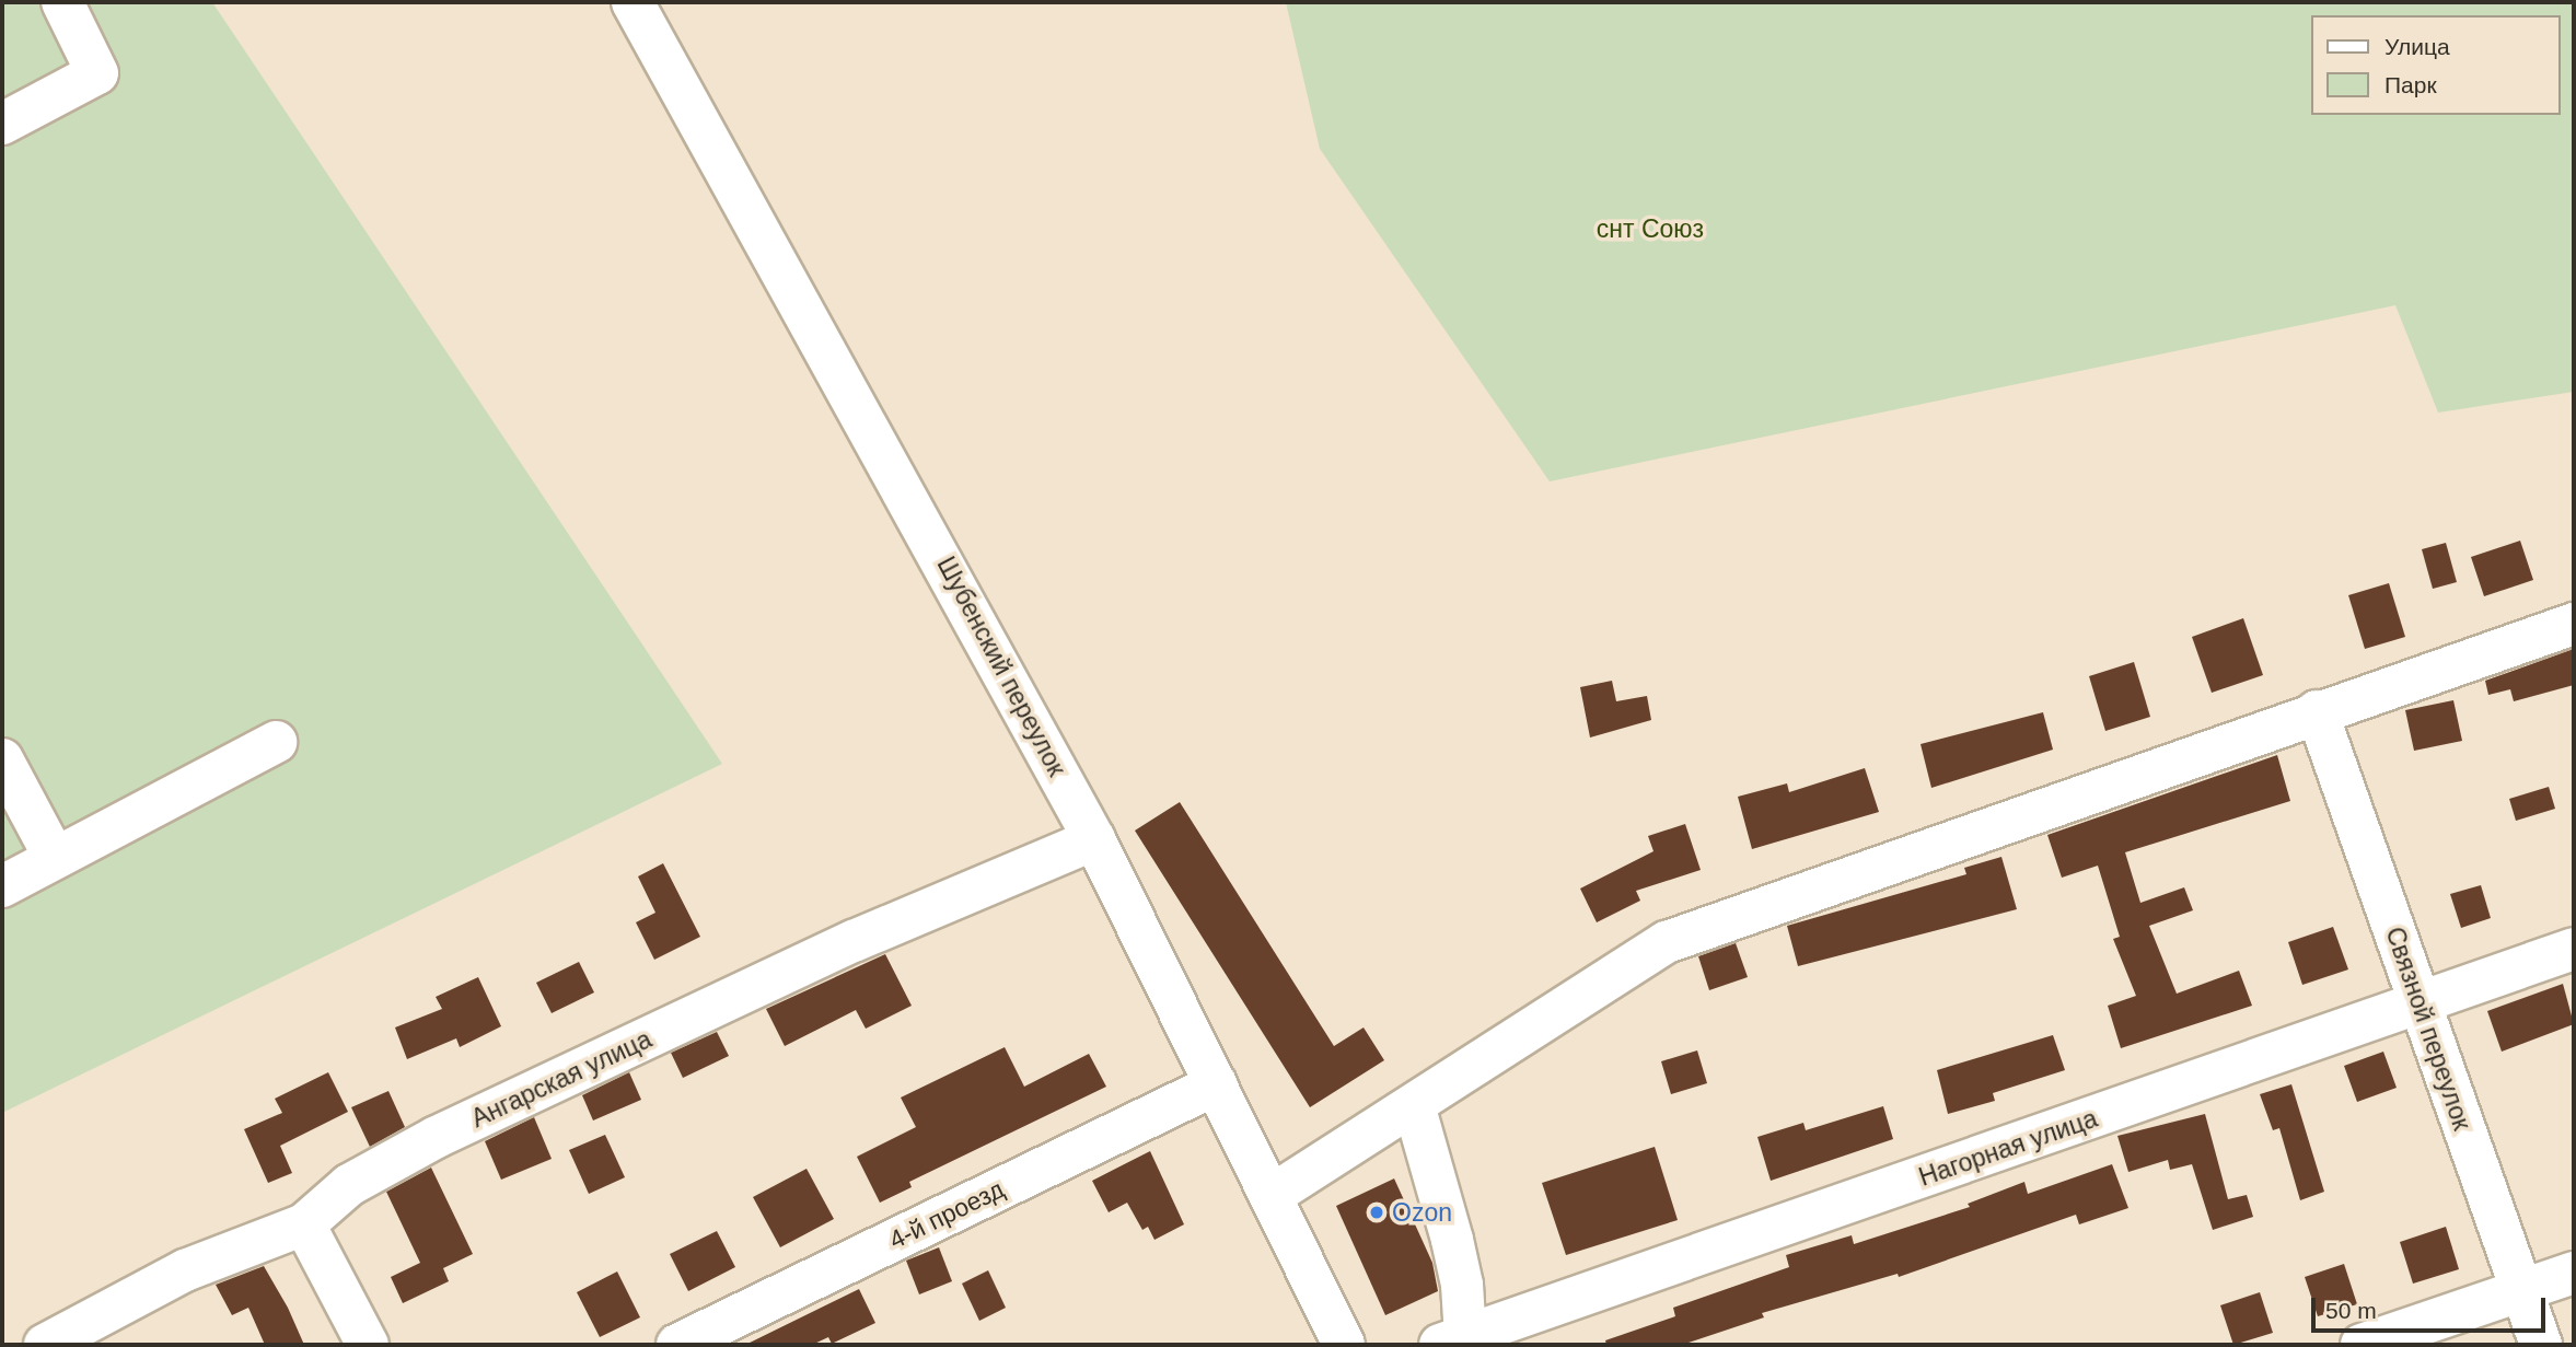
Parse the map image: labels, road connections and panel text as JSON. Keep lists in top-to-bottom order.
{
  "streets": {
    "street": [
      "Шубенский переулок",
      "Связной переулок",
      "Ангарская улица",
      "Нагорная улица",
      "4-й проезд"
    ]
  },
  "crossings": [
    ["Шубенский переулок", "Ангарская улица"],
    ["Шубенский переулок", "4-й проезд"],
    ["Связной переулок", "Нагорная улица"]
  ],
  "parks": ["снт Союз"],
  "places": ["Ozon"],
  "legend": ["Улица", "Парк"],
  "scale_bar": "50 m"
}
